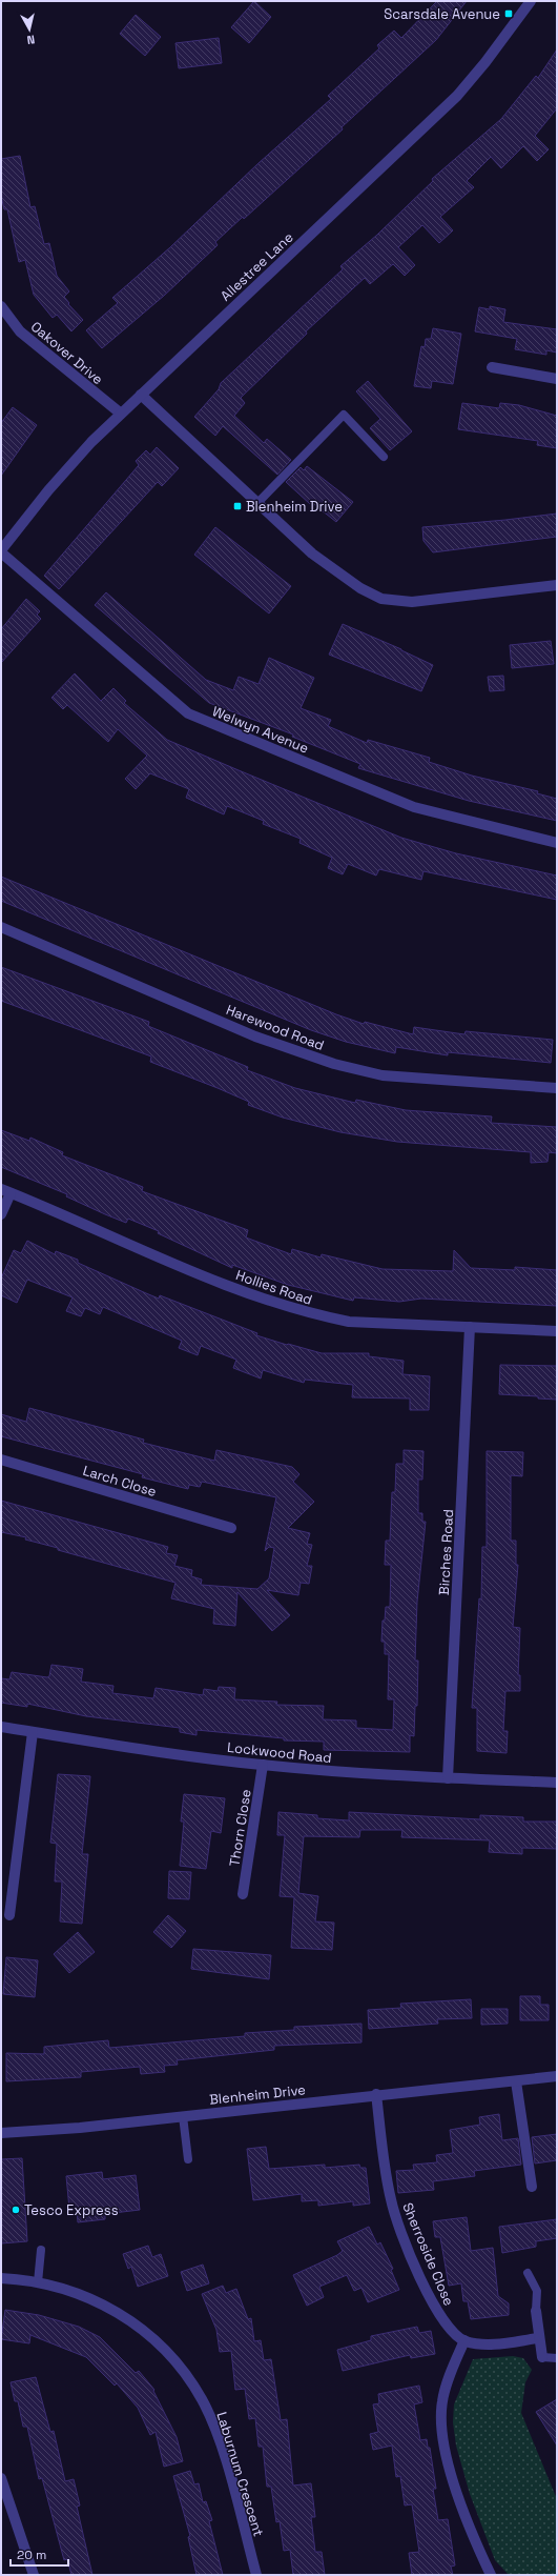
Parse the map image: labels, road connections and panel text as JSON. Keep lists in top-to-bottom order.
{
  "streets": {
    "street": [
      "Allestree Lane",
      "Oakover Drive",
      "Welwyn Avenue",
      "Harewood Road",
      "Hollies Road",
      "Larch Close",
      "Birches Road",
      "Lockwood Road",
      "Thorn Close",
      "Blenheim Drive",
      "Sherroside Close",
      "Laburnum Crescent"
    ]
  },
  "crossings": [
    ["Allestree Lane", "Oakover Drive"],
    ["Allestree Lane", "Welwyn Avenue"],
    ["Hollies Road", "Birches Road"],
    ["Birches Road", "Lockwood Road"],
    ["Lockwood Road", "Thorn Close"],
    ["Blenheim Drive", "Sherroside Close"]
  ],
  "places": {
    "transit": ["Scarsdale Avenue", "Blenheim Drive"],
    "other": ["Tesco Express"]
  },
  "scale_bar": "20 m",
  "north": "bottom"
}
